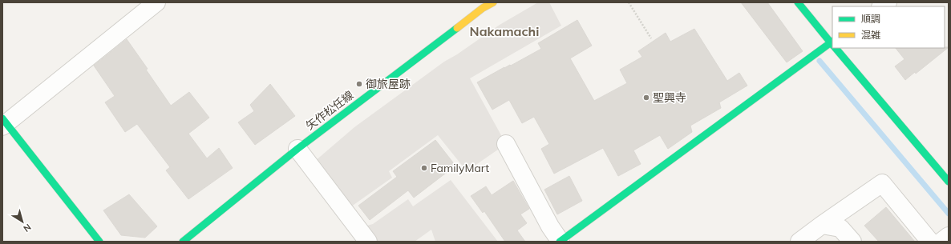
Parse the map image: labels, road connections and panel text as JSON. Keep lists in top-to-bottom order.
{
  "streets": {
    "street": ["矢作松任線"]
  },
  "districts": ["Nakamachi"],
  "places": ["御旅屋跡", "聖興寺", "FamilyMart"],
  "legend": ["順調", "混雑"],
  "north": "bottom right"
}
